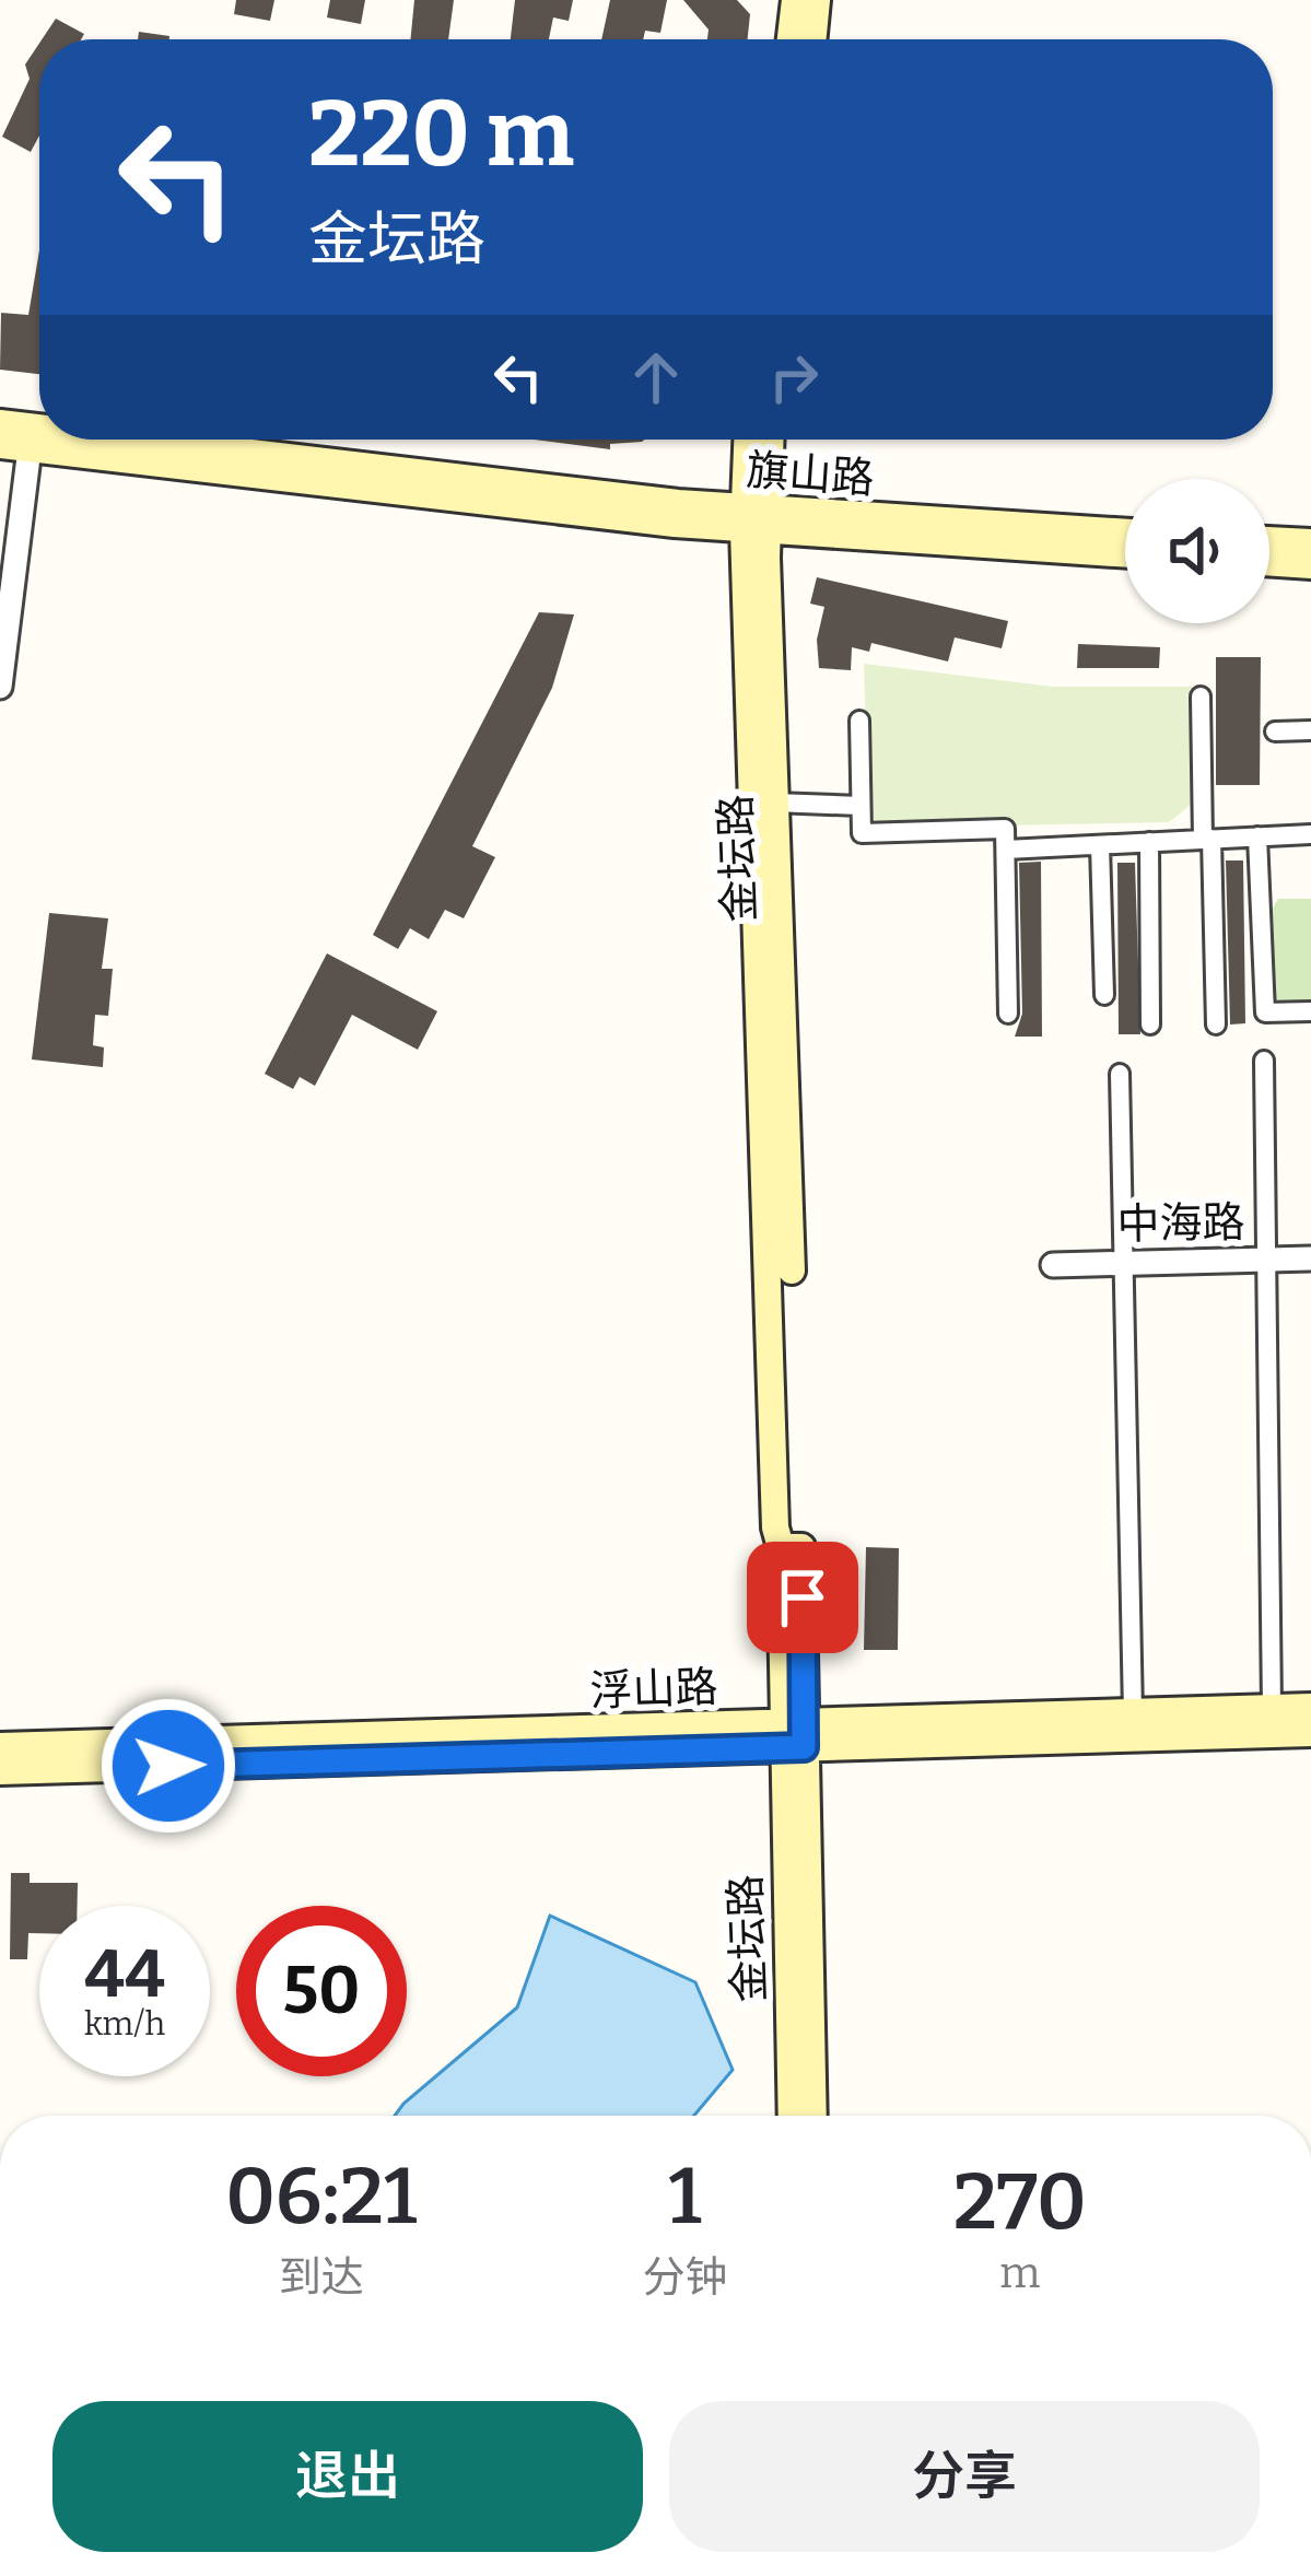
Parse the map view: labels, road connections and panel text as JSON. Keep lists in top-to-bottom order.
{
  "streets": {
    "main road": ["旗山路", "金坛路", "浮山路"],
    "street": ["中海路"]
  },
  "crossings": [
    ["旗山路", "金坛路"],
    ["金坛路", "浮山路"]
  ],
  "page": {
    "turn": ["220 m", "金坛路"],
    "speed": "44 km/h",
    "limit": "50",
    "eta": [
      "06:21",
      "到达",
      "1",
      "分钟",
      "270",
      "m"
    ],
    "buttons": ["退出", "分享"]
  }
}
